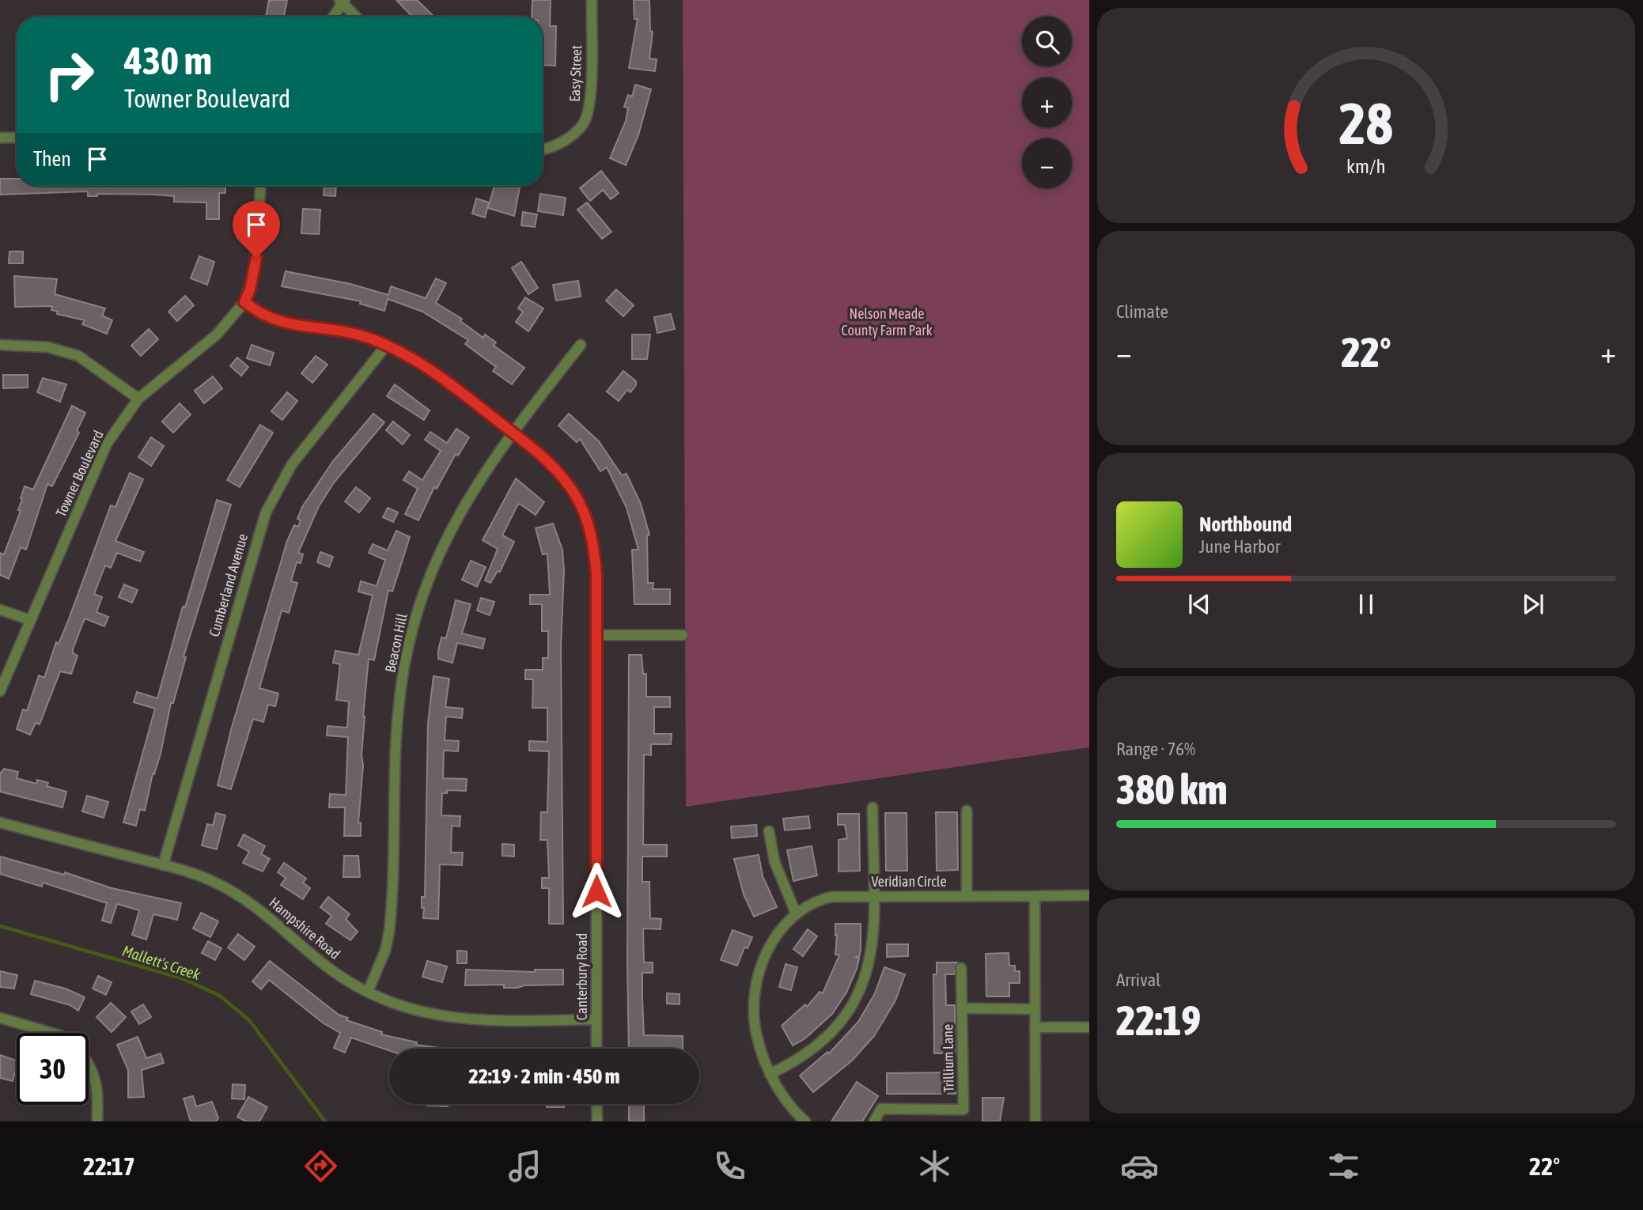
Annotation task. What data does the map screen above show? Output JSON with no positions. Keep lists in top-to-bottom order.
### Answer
{
  "streets": {
    "street": [
      "Easy Street",
      "Towner Boulevard",
      "Cumberland Avenue",
      "Beacon Hill",
      "Veridian Circle",
      "Hampshire Road",
      "Canterbury Road",
      "Trillium Lane"
    ]
  },
  "crossings": [
    ["Towner Boulevard", "Canterbury Road"],
    ["Cumberland Avenue", "Hampshire Road"],
    ["Cumberland Avenue", "Canterbury Road"],
    ["Beacon Hill", "Hampshire Road"],
    ["Beacon Hill", "Canterbury Road"],
    ["Hampshire Road", "Canterbury Road"]
  ],
  "water": ["Mallett's Creek"],
  "parks": ["Nelson Meade County Farm Park"],
  "page": {
    "map_buttons": ["+", "−"],
    "turn": ["430 m", "Towner Boulevard"],
    "then": "Then",
    "tile": [
      "Climate",
      ["Range · 76%", "380 km"],
      ["Arrival", "22:19"]
    ],
    "heat": ["−", "22°", "+"],
    "song": ["Northbound", "June Harbor"],
    "limit": "30",
    "trip": "22:19 · 2 min · 450 m",
    "tabs": ["22:17", "22°"],
    "gauge": ["28", "km/h"]
  }
}
